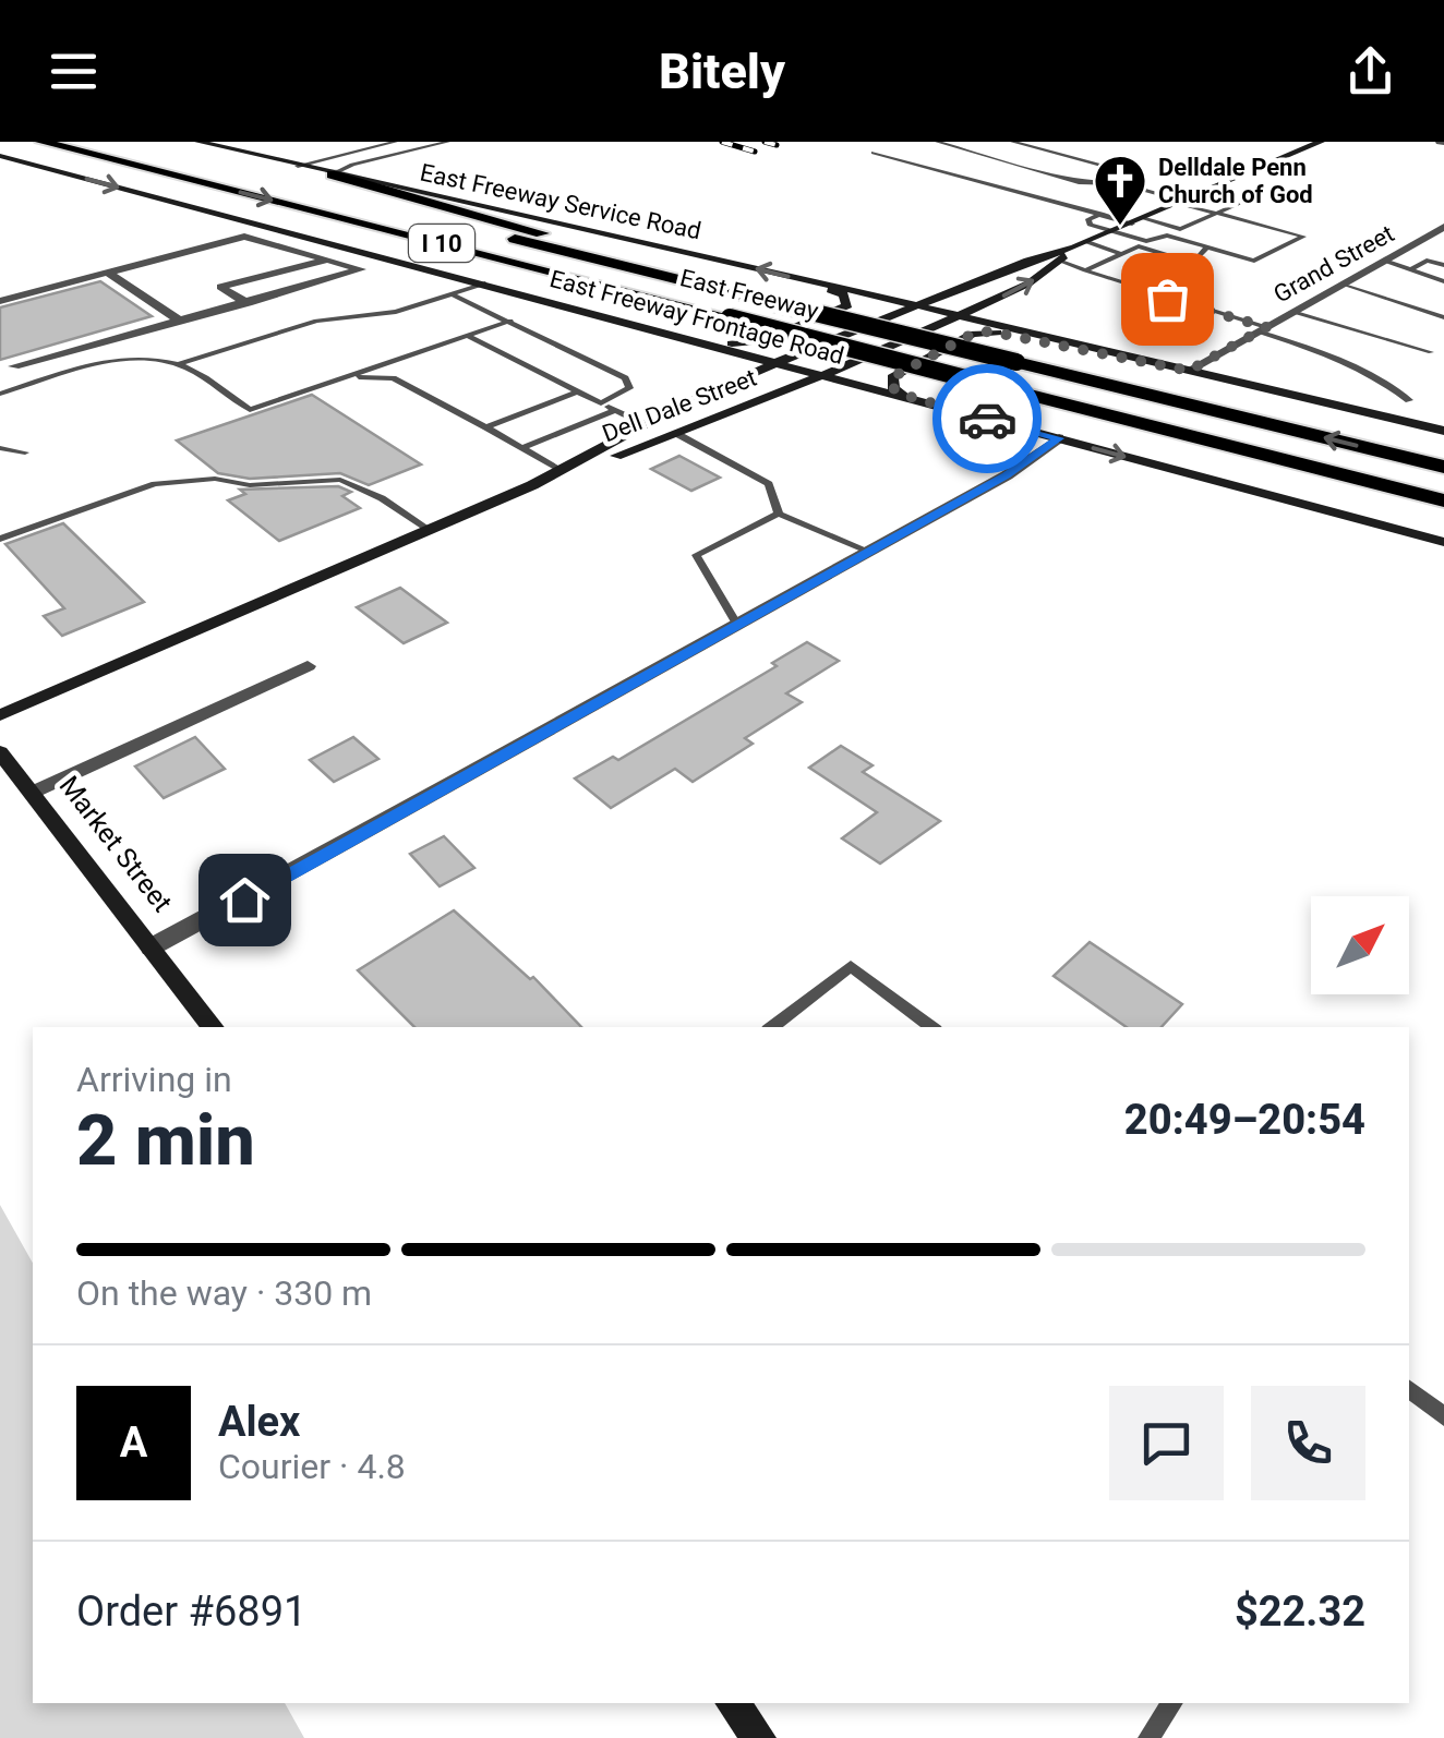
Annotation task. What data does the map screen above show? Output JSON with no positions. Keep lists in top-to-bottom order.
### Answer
{
  "streets": {
    "highway": ["I 10", "East Freeway"],
    "main road": [
      "East Freeway Service Road",
      "East Freeway Frontage Road",
      "Dell Dale Street",
      "Market Street"
    ],
    "street": ["Grand Street"]
  },
  "crossings": [
    ["East Freeway Service Road", "Dell Dale Street"],
    ["East Freeway Frontage Road", "Dell Dale Street"]
  ],
  "one_way": ["East Freeway Service Road"],
  "places": {
    "church": ["Delldale Penn Church of God"]
  },
  "north": "top right",
  "page": {
    "header": "Bitely",
    "heading": ["2 min", "Arriving in", "20:49–20:54"],
    "panel": [
      "Alex",
      "Courier · 4.8",
      "Order #6891",
      "$22.32"
    ],
    "bar": "On the way · 330 m",
    "round": "A"
  }
}
